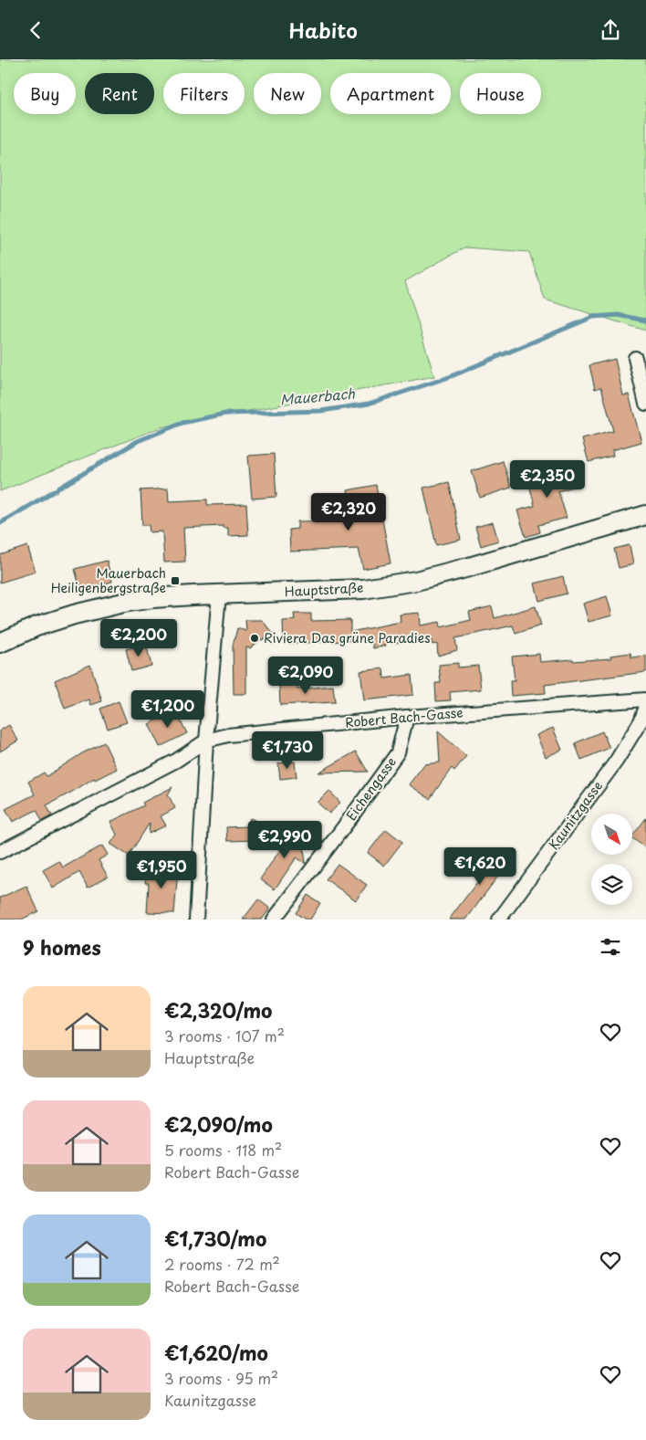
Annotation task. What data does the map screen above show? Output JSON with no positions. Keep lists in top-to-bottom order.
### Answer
{
  "streets": {
    "main road": ["Hauptstraße"],
    "street": ["Robert Bach-Gasse", "Eichengasse", "Kaunitzgasse"]
  },
  "crossings": [
    ["Robert Bach-Gasse", "Eichengasse"]
  ],
  "water": ["Mauerbach"],
  "places": {
    "transit": ["Mauerbach Heiligenbergstraße"],
    "other": ["Riviera Das grüne Paradies"]
  },
  "north": "bottom right",
  "page": {
    "header": "Habito",
    "chip": [
      "Buy",
      "Rent",
      "Filters",
      "New",
      "Apartment",
      "House"
    ],
    "price": [
      "€2,350",
      "€2,320",
      "€2,200",
      "€2,090",
      "€1,200",
      "€1,730",
      "€2,990",
      "€1,620",
      "€1,950"
    ],
    "heading": "9 homes",
    "list": [
      {
        "name": "€2,320/mo",
        "note": "3 rooms · 107 m² · Hauptstraße"
      },
      {
        "name": "€2,090/mo",
        "note": "5 rooms · 118 m² · Robert Bach-Gasse"
      },
      {
        "name": "€1,730/mo",
        "note": "2 rooms · 72 m² · Robert Bach-Gasse"
      },
      {
        "name": "€1,620/mo",
        "note": "3 rooms · 95 m² · Kaunitzgasse"
      }
    ]
  }
}
